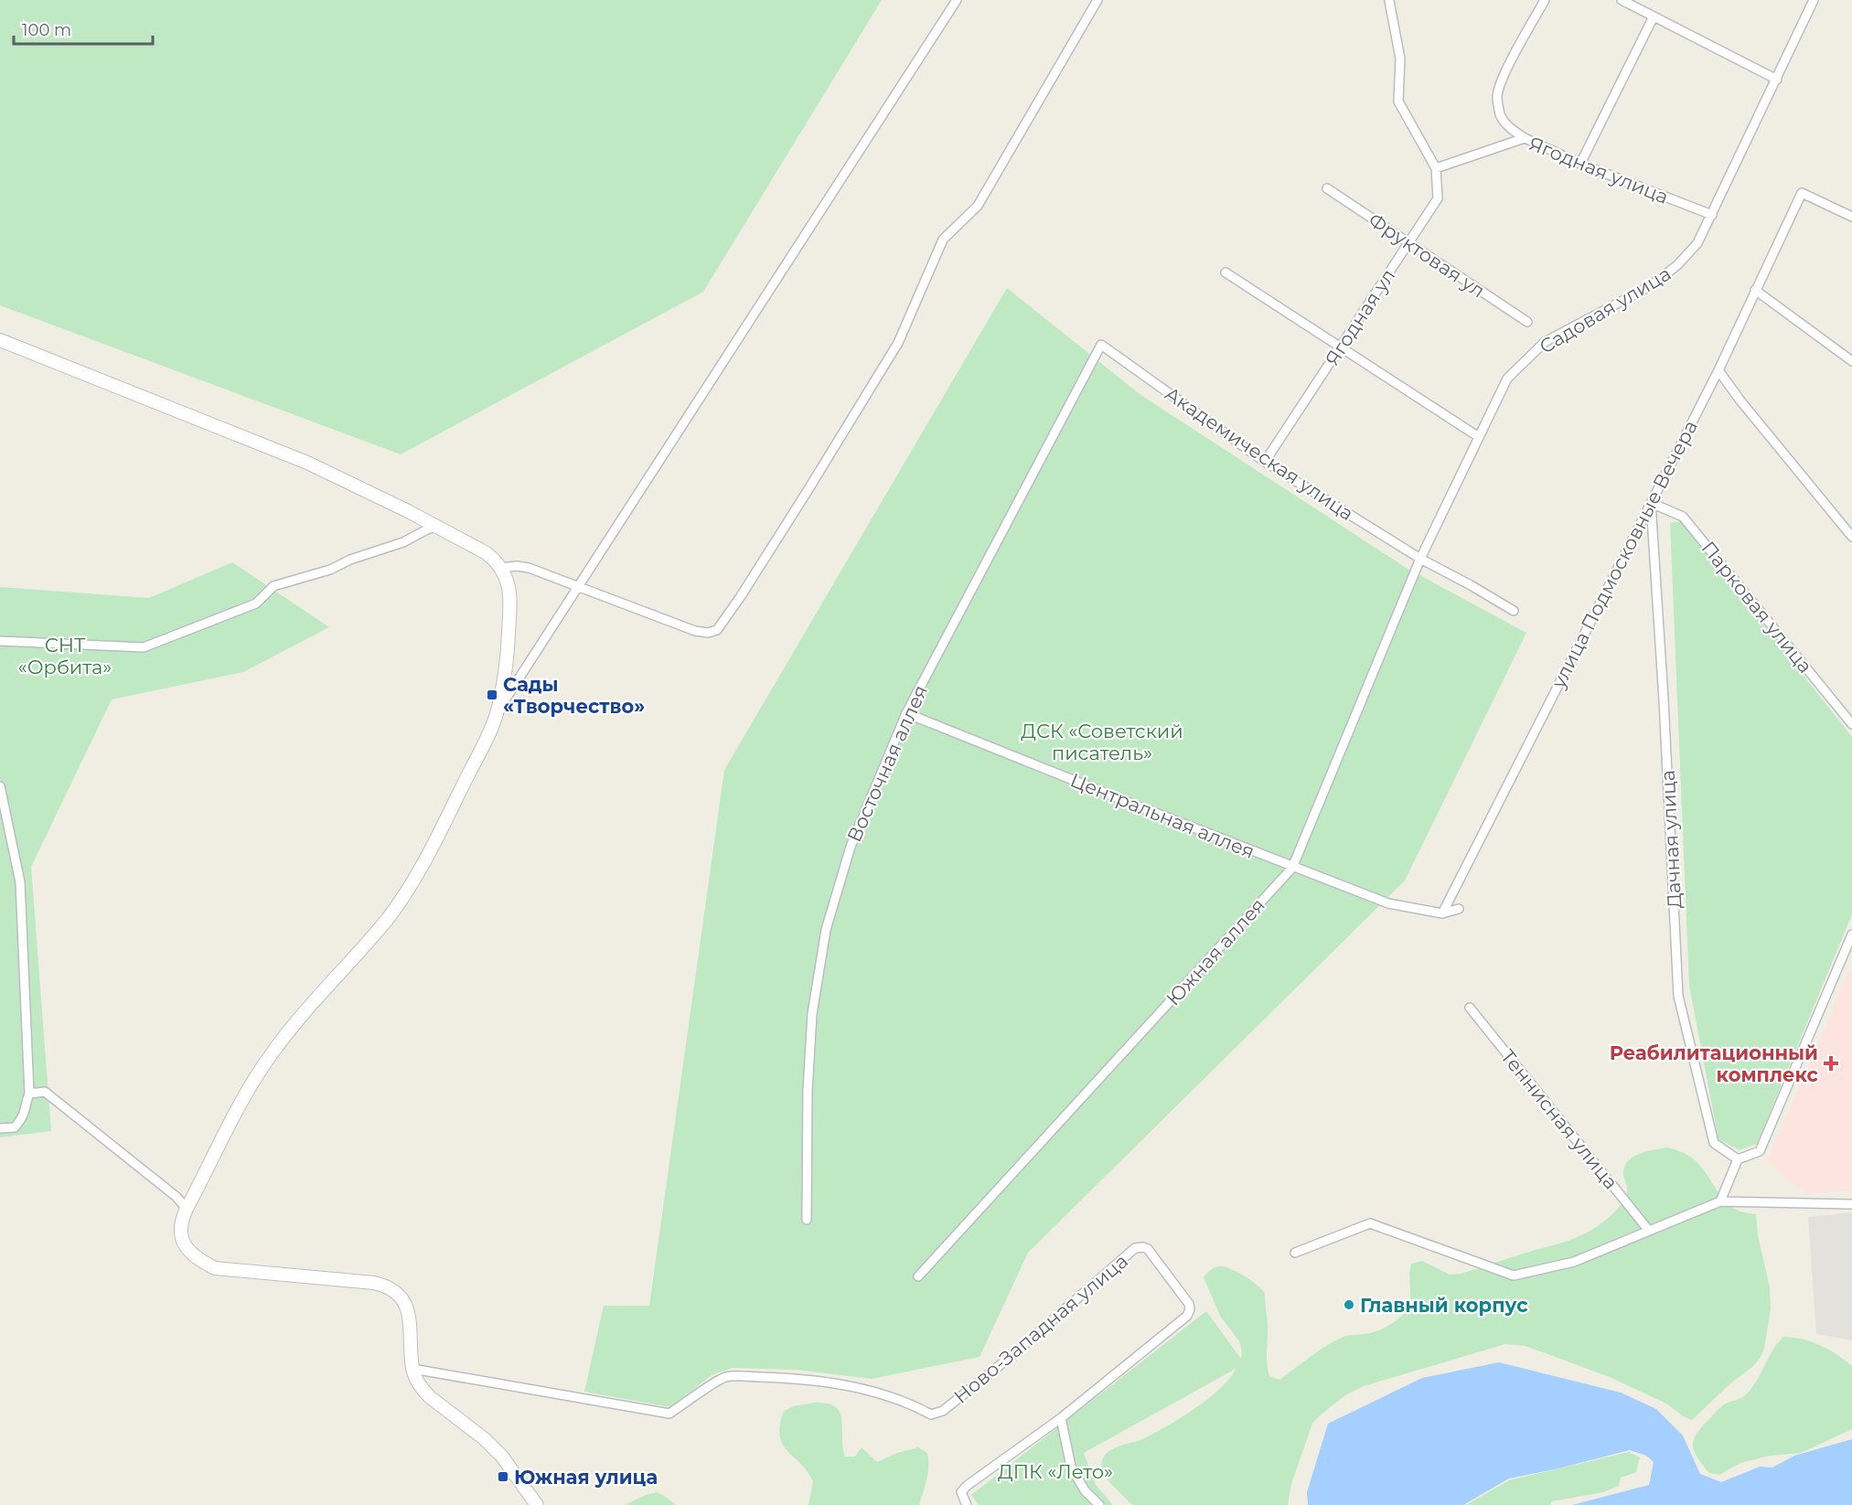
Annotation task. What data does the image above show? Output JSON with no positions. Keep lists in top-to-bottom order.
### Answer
{
  "streets": {
    "street": [
      "Ягодная улица",
      "Фруктовая ул",
      "Садовая улица",
      "Ягодная ул",
      "Академическая улица",
      "улица Подмосковные Вечера",
      "Парковая улица",
      "Восточная аллея",
      "Центральная аллея",
      "Дачная улица",
      "Южная аллея",
      "Теннисная улица",
      "Ново-Западная улица"
    ]
  },
  "crossings": [
    ["Ягодная улица", "Садовая улица"],
    ["Ягодная улица", "Ягодная ул"],
    ["Фруктовая ул", "Ягодная ул"],
    ["Садовая улица", "Академическая улица"],
    ["Садовая улица", "Южная аллея"],
    ["Ягодная ул", "Академическая улица"],
    ["Академическая улица", "Восточная аллея"],
    ["Академическая улица", "Южная аллея"],
    ["улица Подмосковные Вечера", "Парковая улица"],
    ["улица Подмосковные Вечера", "Центральная аллея"],
    ["улица Подмосковные Вечера", "Дачная улица"],
    ["Парковая улица", "Дачная улица"],
    ["Восточная аллея", "Центральная аллея"],
    ["Центральная аллея", "Южная аллея"]
  ],
  "parks": ["СНТ «Орбита»", "ДСК «Советский писатель»", "ДПК «Лето»"],
  "places": {
    "transit": ["Сады «Творчество»", "Южная улица"],
    "health": ["Реабилитационный комплекс"],
    "other": ["Главный корпус"]
  },
  "scale_bar": "100 m"
}
